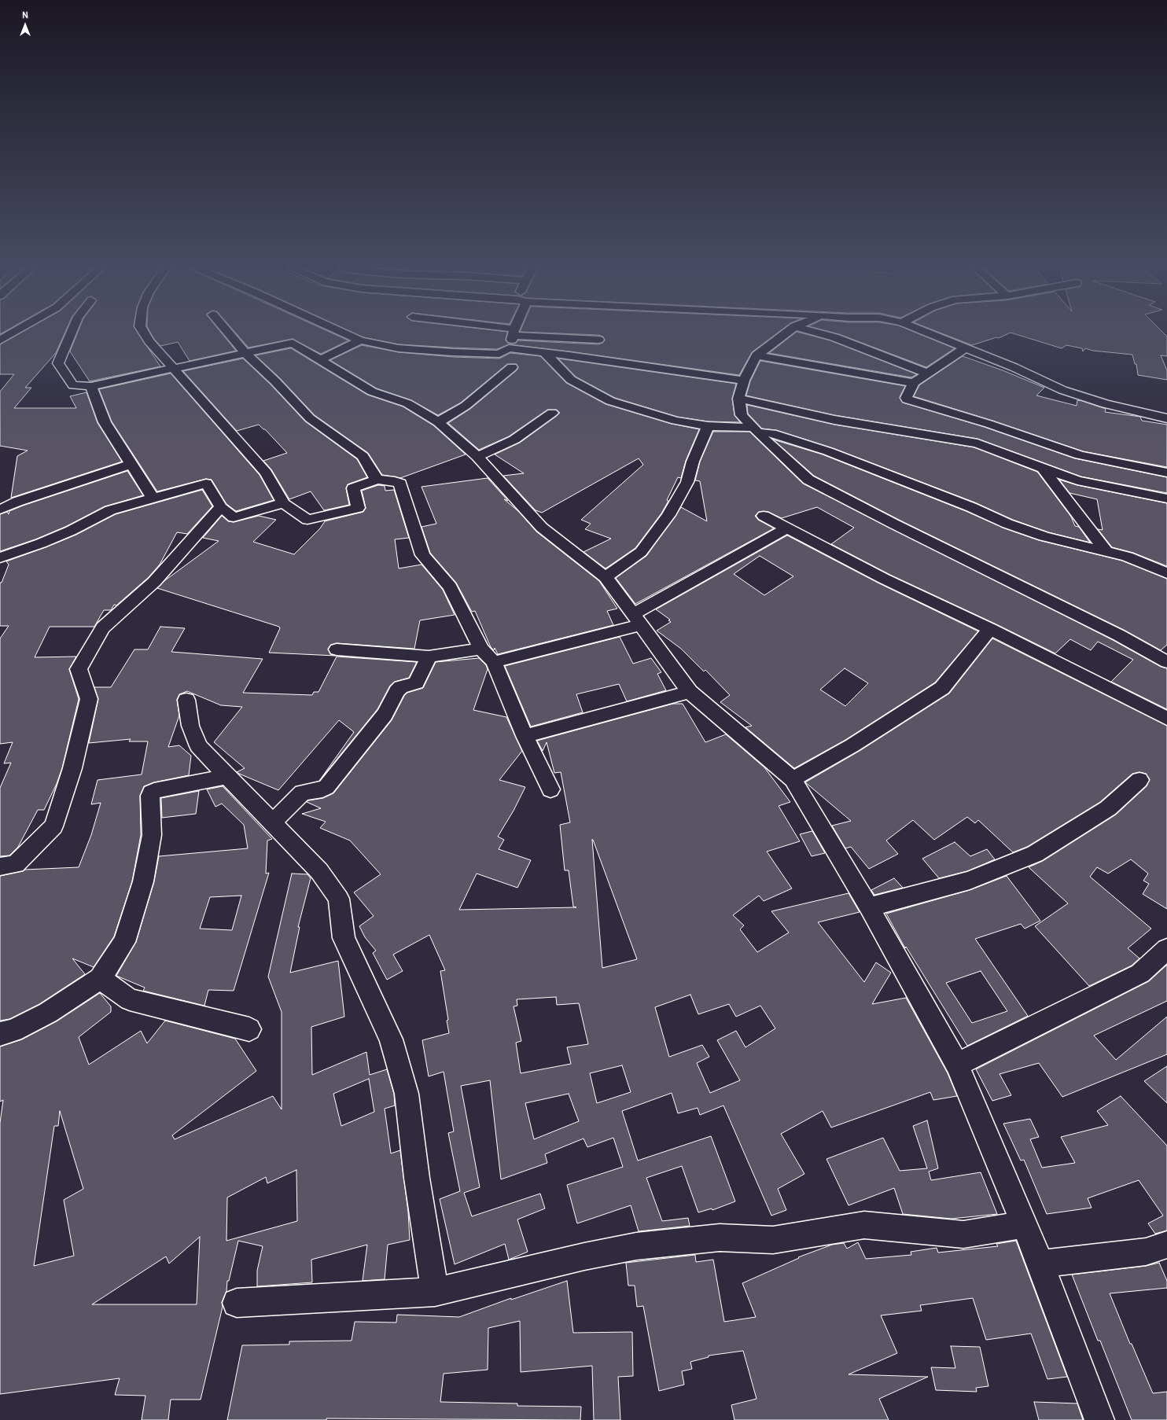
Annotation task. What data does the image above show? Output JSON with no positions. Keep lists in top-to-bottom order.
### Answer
{
  "north": "top"
}
